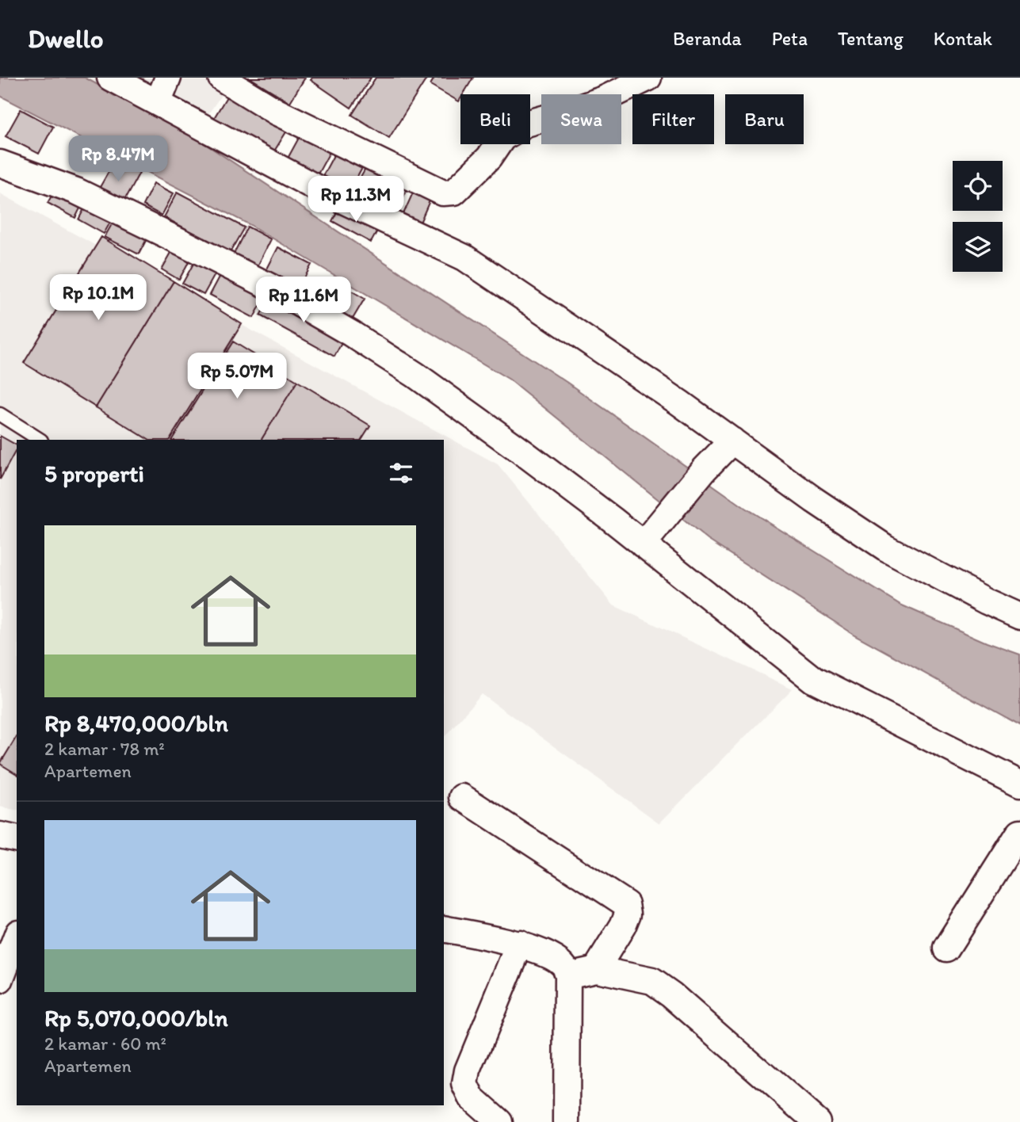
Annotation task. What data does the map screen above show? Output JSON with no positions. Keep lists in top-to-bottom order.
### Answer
{
  "page": {
    "header": "Dwello",
    "nav": [
      "Beranda",
      "Peta",
      "Tentang",
      "Kontak"
    ],
    "chip": [
      "Beli",
      "Sewa",
      "Filter",
      "Baru"
    ],
    "price": [
      "Rp 8.47M",
      "Rp 11.3M",
      "Rp 10.1M",
      "Rp 11.6M",
      "Rp 5.07M"
    ],
    "heading": "5 properti",
    "list": [
      {
        "name": "Rp 8,470,000/bln",
        "note": "2 kamar · 78 m² · Apartemen"
      },
      {
        "name": "Rp 5,070,000/bln",
        "note": "2 kamar · 60 m² · Apartemen"
      }
    ]
  }
}
